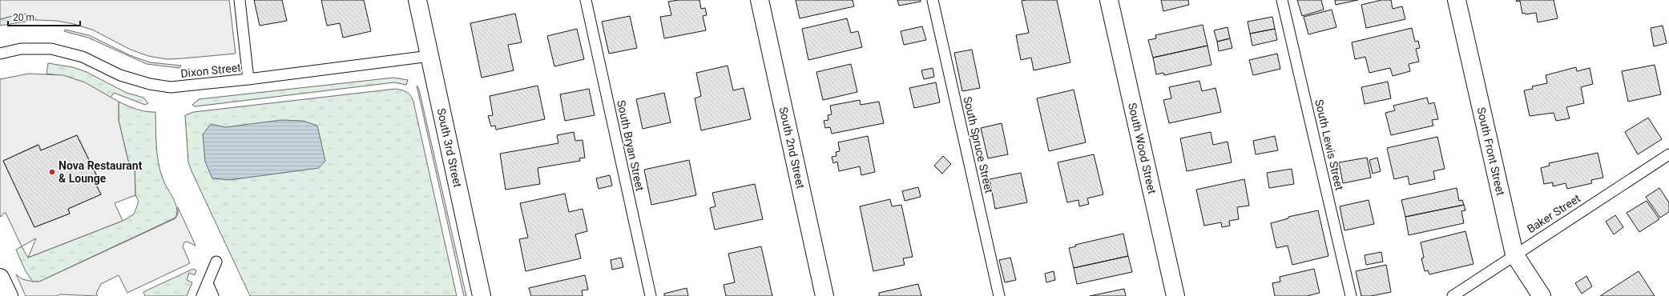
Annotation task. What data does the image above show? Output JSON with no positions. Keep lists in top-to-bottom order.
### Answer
{
  "streets": {
    "street": [
      "South 3rd Street",
      "South 2nd Street",
      "South Wood Street",
      "South Front Street"
    ],
    "lane": [
      "Dixon Street",
      "South Spruce Street",
      "South Lewis Street",
      "South Bryan Street",
      "Baker Street"
    ]
  },
  "crossings": [
    ["Dixon Street", "South 3rd Street"],
    ["South Front Street", "Baker Street"]
  ],
  "places": ["Nova Restaurant & Lounge"],
  "scale_bar": "20 m"
}
